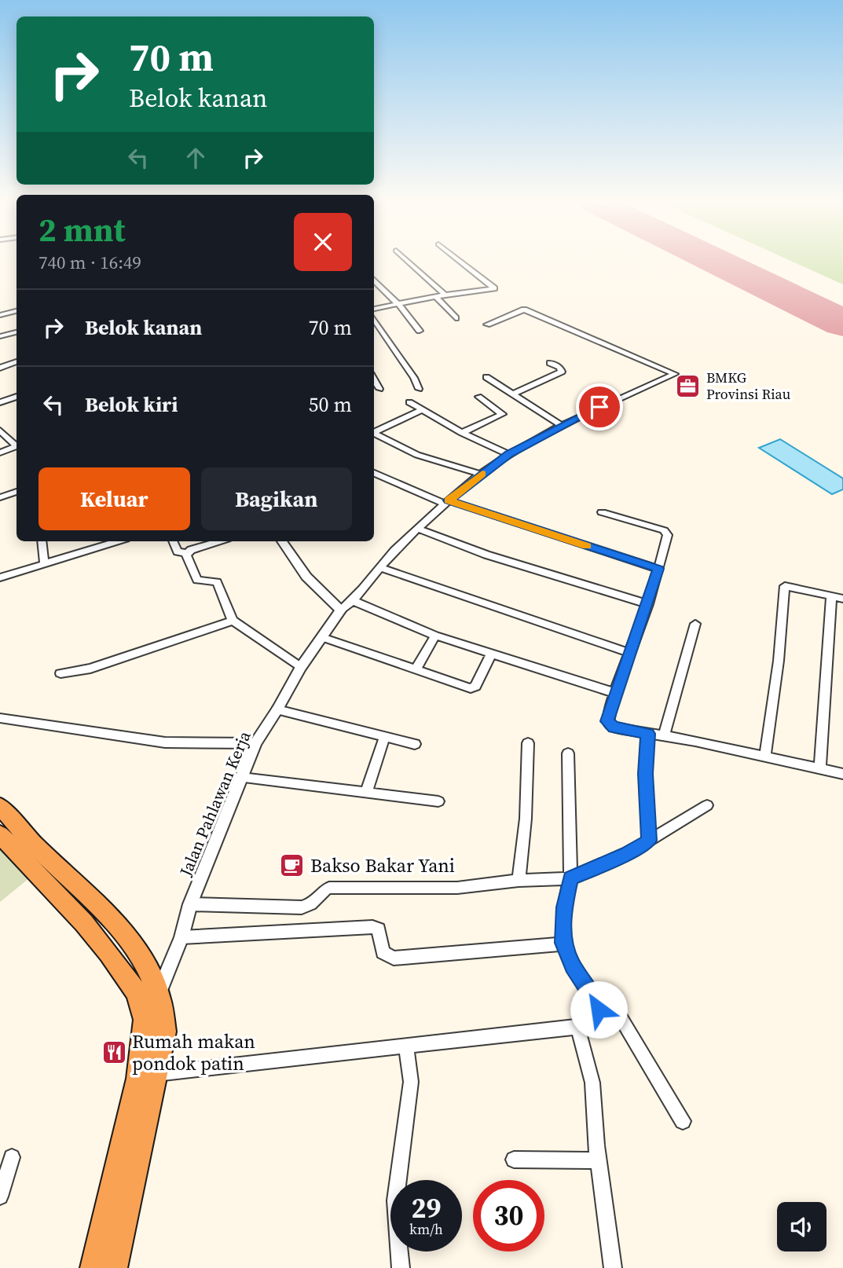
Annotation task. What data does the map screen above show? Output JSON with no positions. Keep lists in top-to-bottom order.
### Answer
{
  "streets": {
    "street": ["Jalan Pahlawan Kerja"]
  },
  "places": {
    "office": ["BMKG Provinsi Riau"],
    "cafe": ["Bakso Bakar Yani"],
    "restaurant": ["Rumah makan pondok patin"]
  },
  "page": {
    "turn": ["70 m", "Belok kanan"],
    "heading": ["2 mnt", "740 m · 16:49"],
    "list": [
      {
        "name": "Belok kanan",
        "value": "70 m"
      },
      {
        "name": "Belok kiri",
        "value": "50 m"
      }
    ],
    "buttons": ["Keluar", "Bagikan"],
    "speed": "29 km/h",
    "limit": "30"
  }
}
